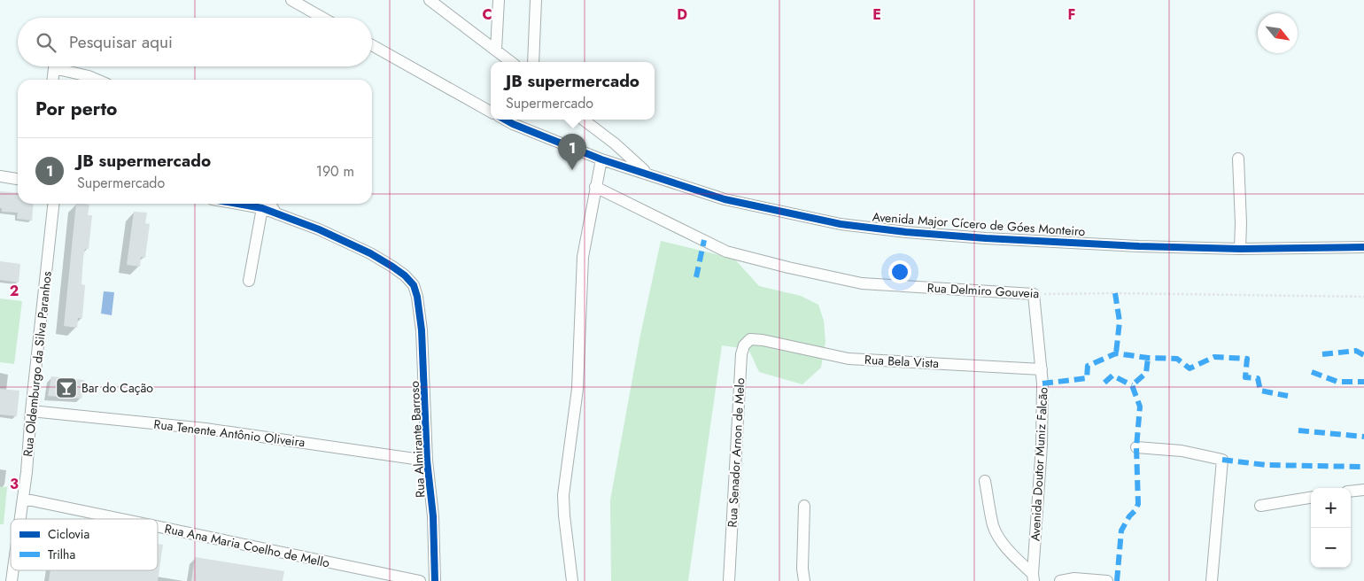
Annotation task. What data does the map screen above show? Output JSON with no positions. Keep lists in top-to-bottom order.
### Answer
{
  "streets": {
    "street": [
      "Avenida Major Cícero de Góes Monteiro",
      "Rua Delmiro Gouveia",
      "Rua Bela Vista",
      "Rua Oldemburgo da Silva Paranhos",
      "Rua Tenente Antônio Oliveira",
      "Rua Almirante Barroso",
      "Rua Senador Arnon de Melo",
      "Avenida Doutor Muniz Falcão",
      "Rua Ana Maria Coelho de Mello"
    ]
  },
  "crossings": [
    ["Rua Delmiro Gouveia", "Avenida Doutor Muniz Falcão"],
    ["Rua Bela Vista", "Rua Senador Arnon de Melo"],
    ["Rua Bela Vista", "Avenida Doutor Muniz Falcão"],
    ["Rua Oldemburgo da Silva Paranhos", "Rua Tenente Antônio Oliveira"],
    ["Rua Oldemburgo da Silva Paranhos", "Rua Ana Maria Coelho de Mello"],
    ["Rua Tenente Antônio Oliveira", "Rua Almirante Barroso"]
  ],
  "places": {
    "bar": ["Bar do Cação"]
  },
  "legend": ["Ciclovia", "Trilha"],
  "north": "bottom right",
  "page": {
    "search": "Pesquisar aqui",
    "popup": ["JB supermercado", "Supermercado"],
    "heading": "Por perto",
    "pins": "1",
    "list": [
      {
        "mark": "1",
        "name": "JB supermercado",
        "note": "Supermercado",
        "value": "190 m"
      }
    ],
    "map_buttons": ["+", "−"]
  },
  "grid": {
    "columns": [
      "C",
      "D",
      "E",
      "F"
    ],
    "rows": ["2", "3"]
  }
}
